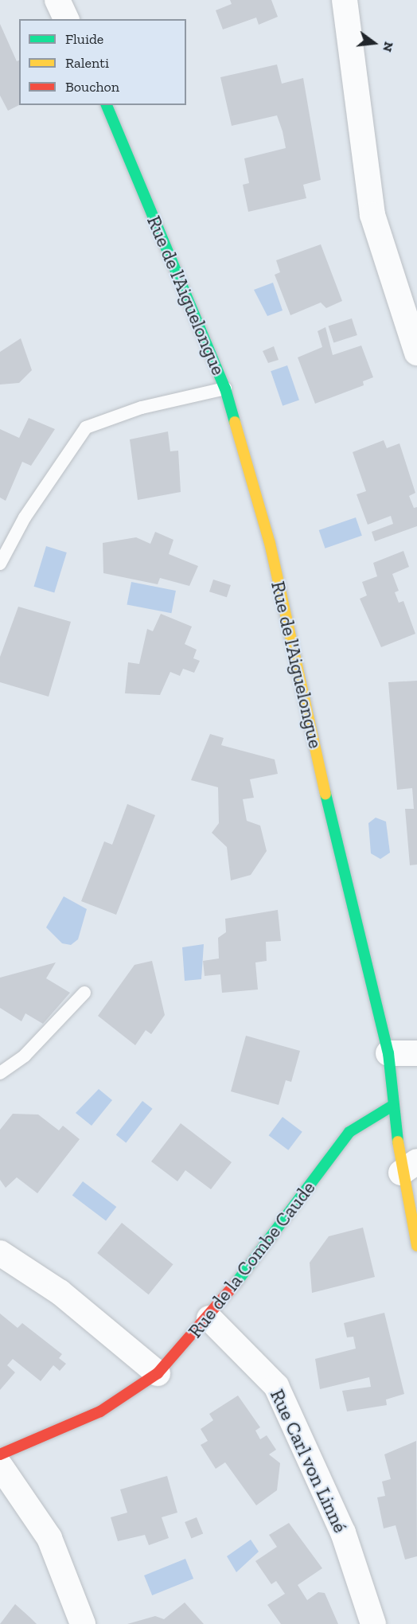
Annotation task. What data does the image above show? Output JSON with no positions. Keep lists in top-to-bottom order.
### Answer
{
  "streets": {
    "street": ["Rue de l'Aiguelongue", "Rue de la Combe Caude", "Rue Carl von Linné"]
  },
  "crossings": [
    ["Rue de l'Aiguelongue", "Rue de la Combe Caude"],
    ["Rue de la Combe Caude", "Rue Carl von Linné"]
  ],
  "legend": ["Fluide", "Ralenti", "Bouchon"],
  "north": "right"
}
